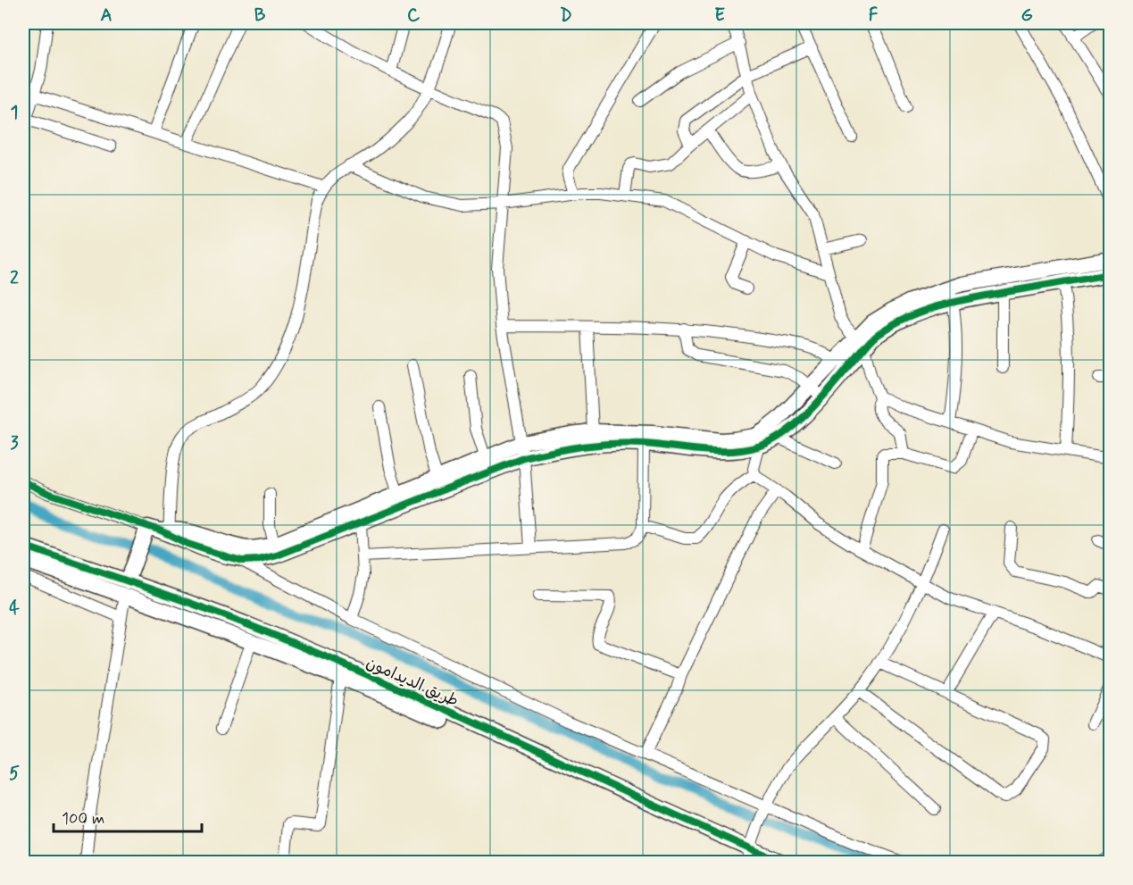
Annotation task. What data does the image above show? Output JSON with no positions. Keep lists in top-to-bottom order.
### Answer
{
  "streets": {
    "street": ["طريق الديدامون"]
  },
  "scale_bar": "100 m",
  "grid": {
    "columns": [
      "A",
      "B",
      "C",
      "D",
      "E",
      "F",
      "G"
    ],
    "rows": [
      "1",
      "2",
      "3",
      "4",
      "5"
    ]
  }
}
